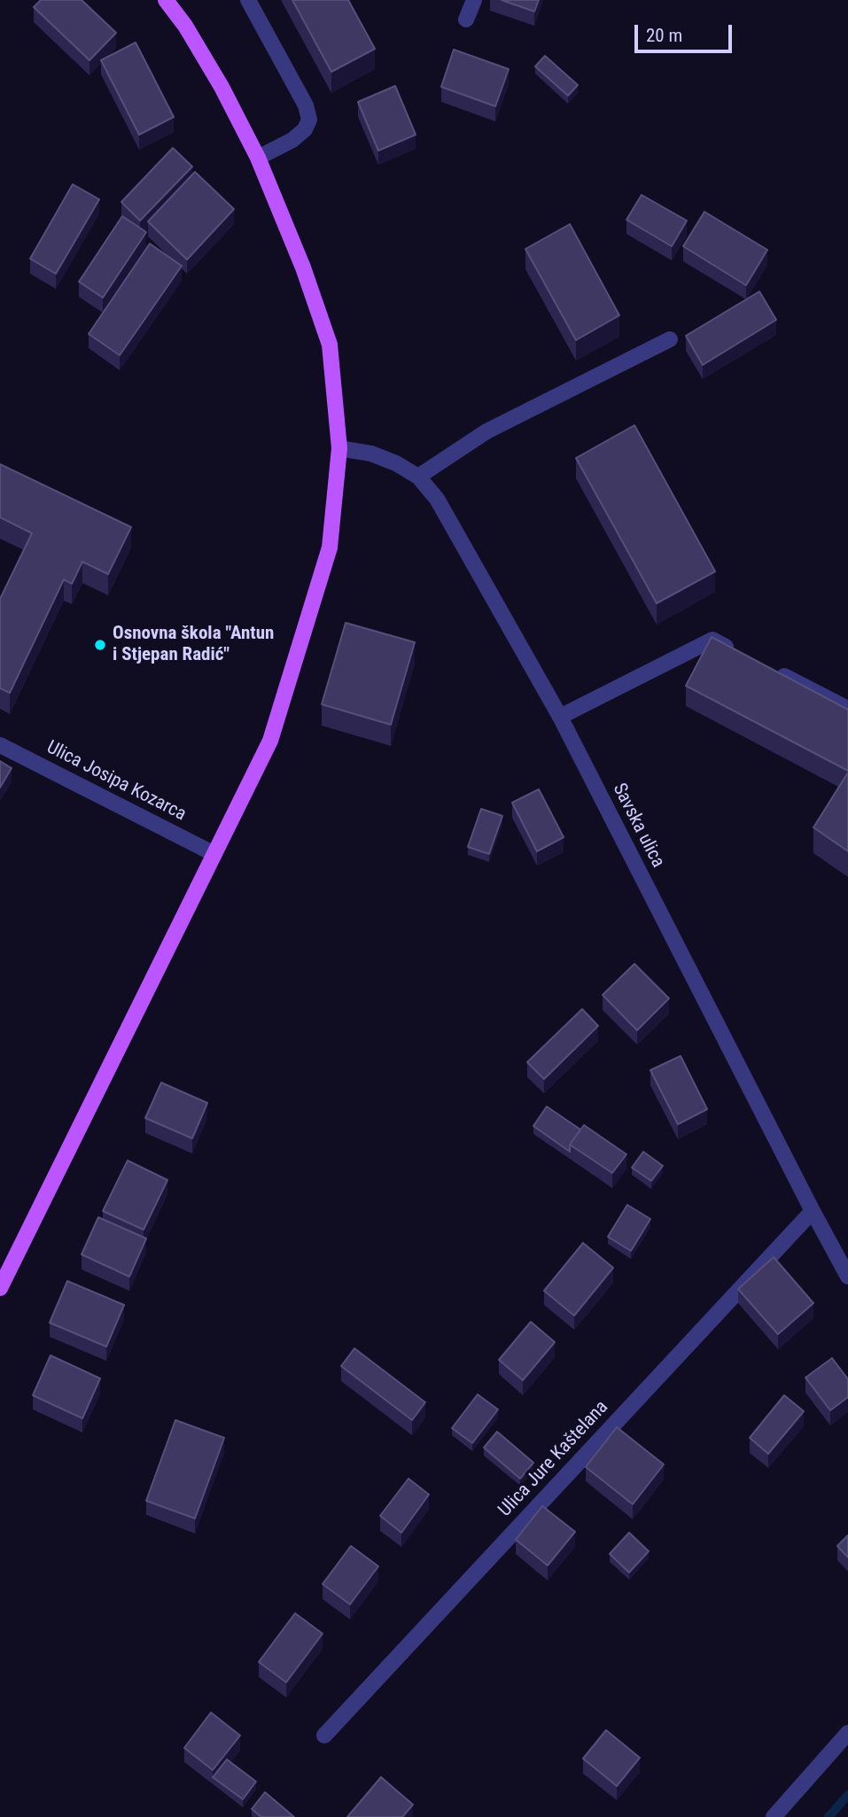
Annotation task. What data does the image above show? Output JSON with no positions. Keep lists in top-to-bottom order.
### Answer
{
  "streets": {
    "street": ["Ulica Josipa Kozarca", "Savska ulica", "Ulica Jure Kaštelana"]
  },
  "crossings": [
    ["Savska ulica", "Ulica Jure Kaštelana"]
  ],
  "places": ["Osnovna škola \"Antun i Stjepan Radić\""],
  "scale_bar": "20 m"
}
